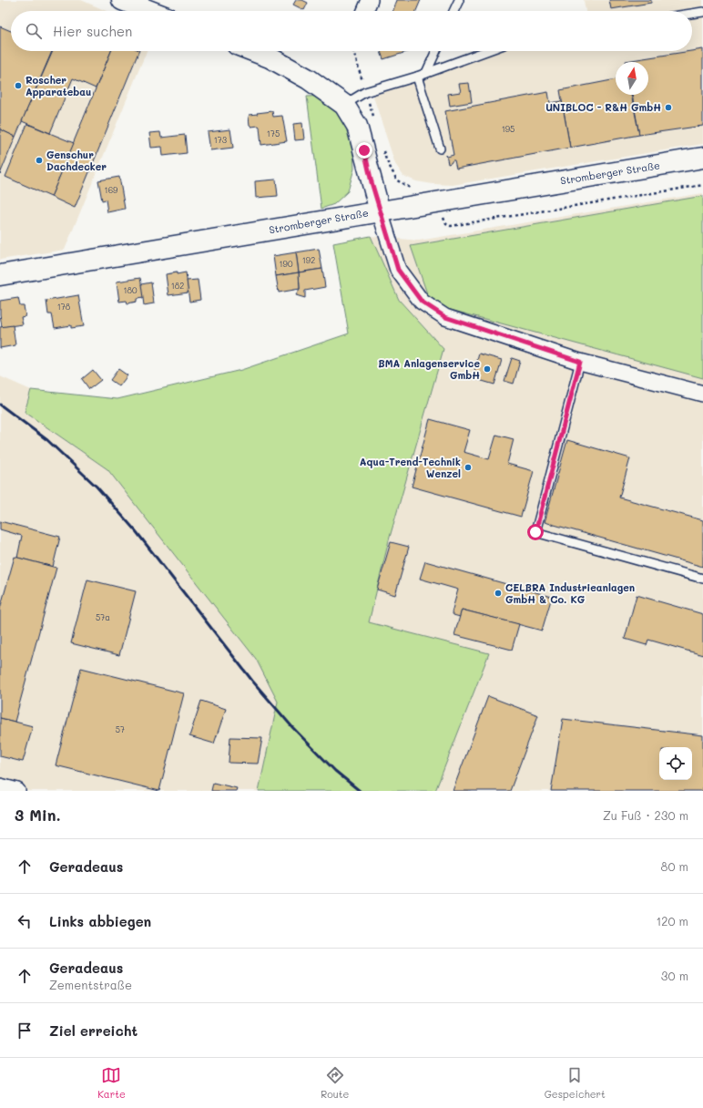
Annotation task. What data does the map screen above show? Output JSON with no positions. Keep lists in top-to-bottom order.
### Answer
{
  "streets": {
    "main road": ["Stromberger Straße"]
  },
  "places": [
    "Roscher Apparatebau",
    "UNIBLOC - R&H GmbH",
    "Genschur Dachdecker",
    "BMA Anlagenservice GmbH",
    "Aqua-Trend-Technik Wenzel",
    "CELBRA Industrieanlagen GmbH & Co. KG"
  ],
  "house_numbers": [
    "195",
    "175",
    "173",
    "169",
    "192",
    "190",
    "182",
    "180",
    "178",
    "57a",
    "57"
  ],
  "north": "top",
  "page": {
    "search": "Hier suchen",
    "heading": ["3 Min.", "Zu Fuß · 230 m"],
    "list": [
      ["Geradeaus", "80 m"],
      ["Links abbiegen", "120 m"],
      ["Geradeaus", "Zementstraße", "30 m"],
      "Ziel erreicht"
    ],
    "nav": ["Karte", "Route", "Gespeichert"]
  }
}
